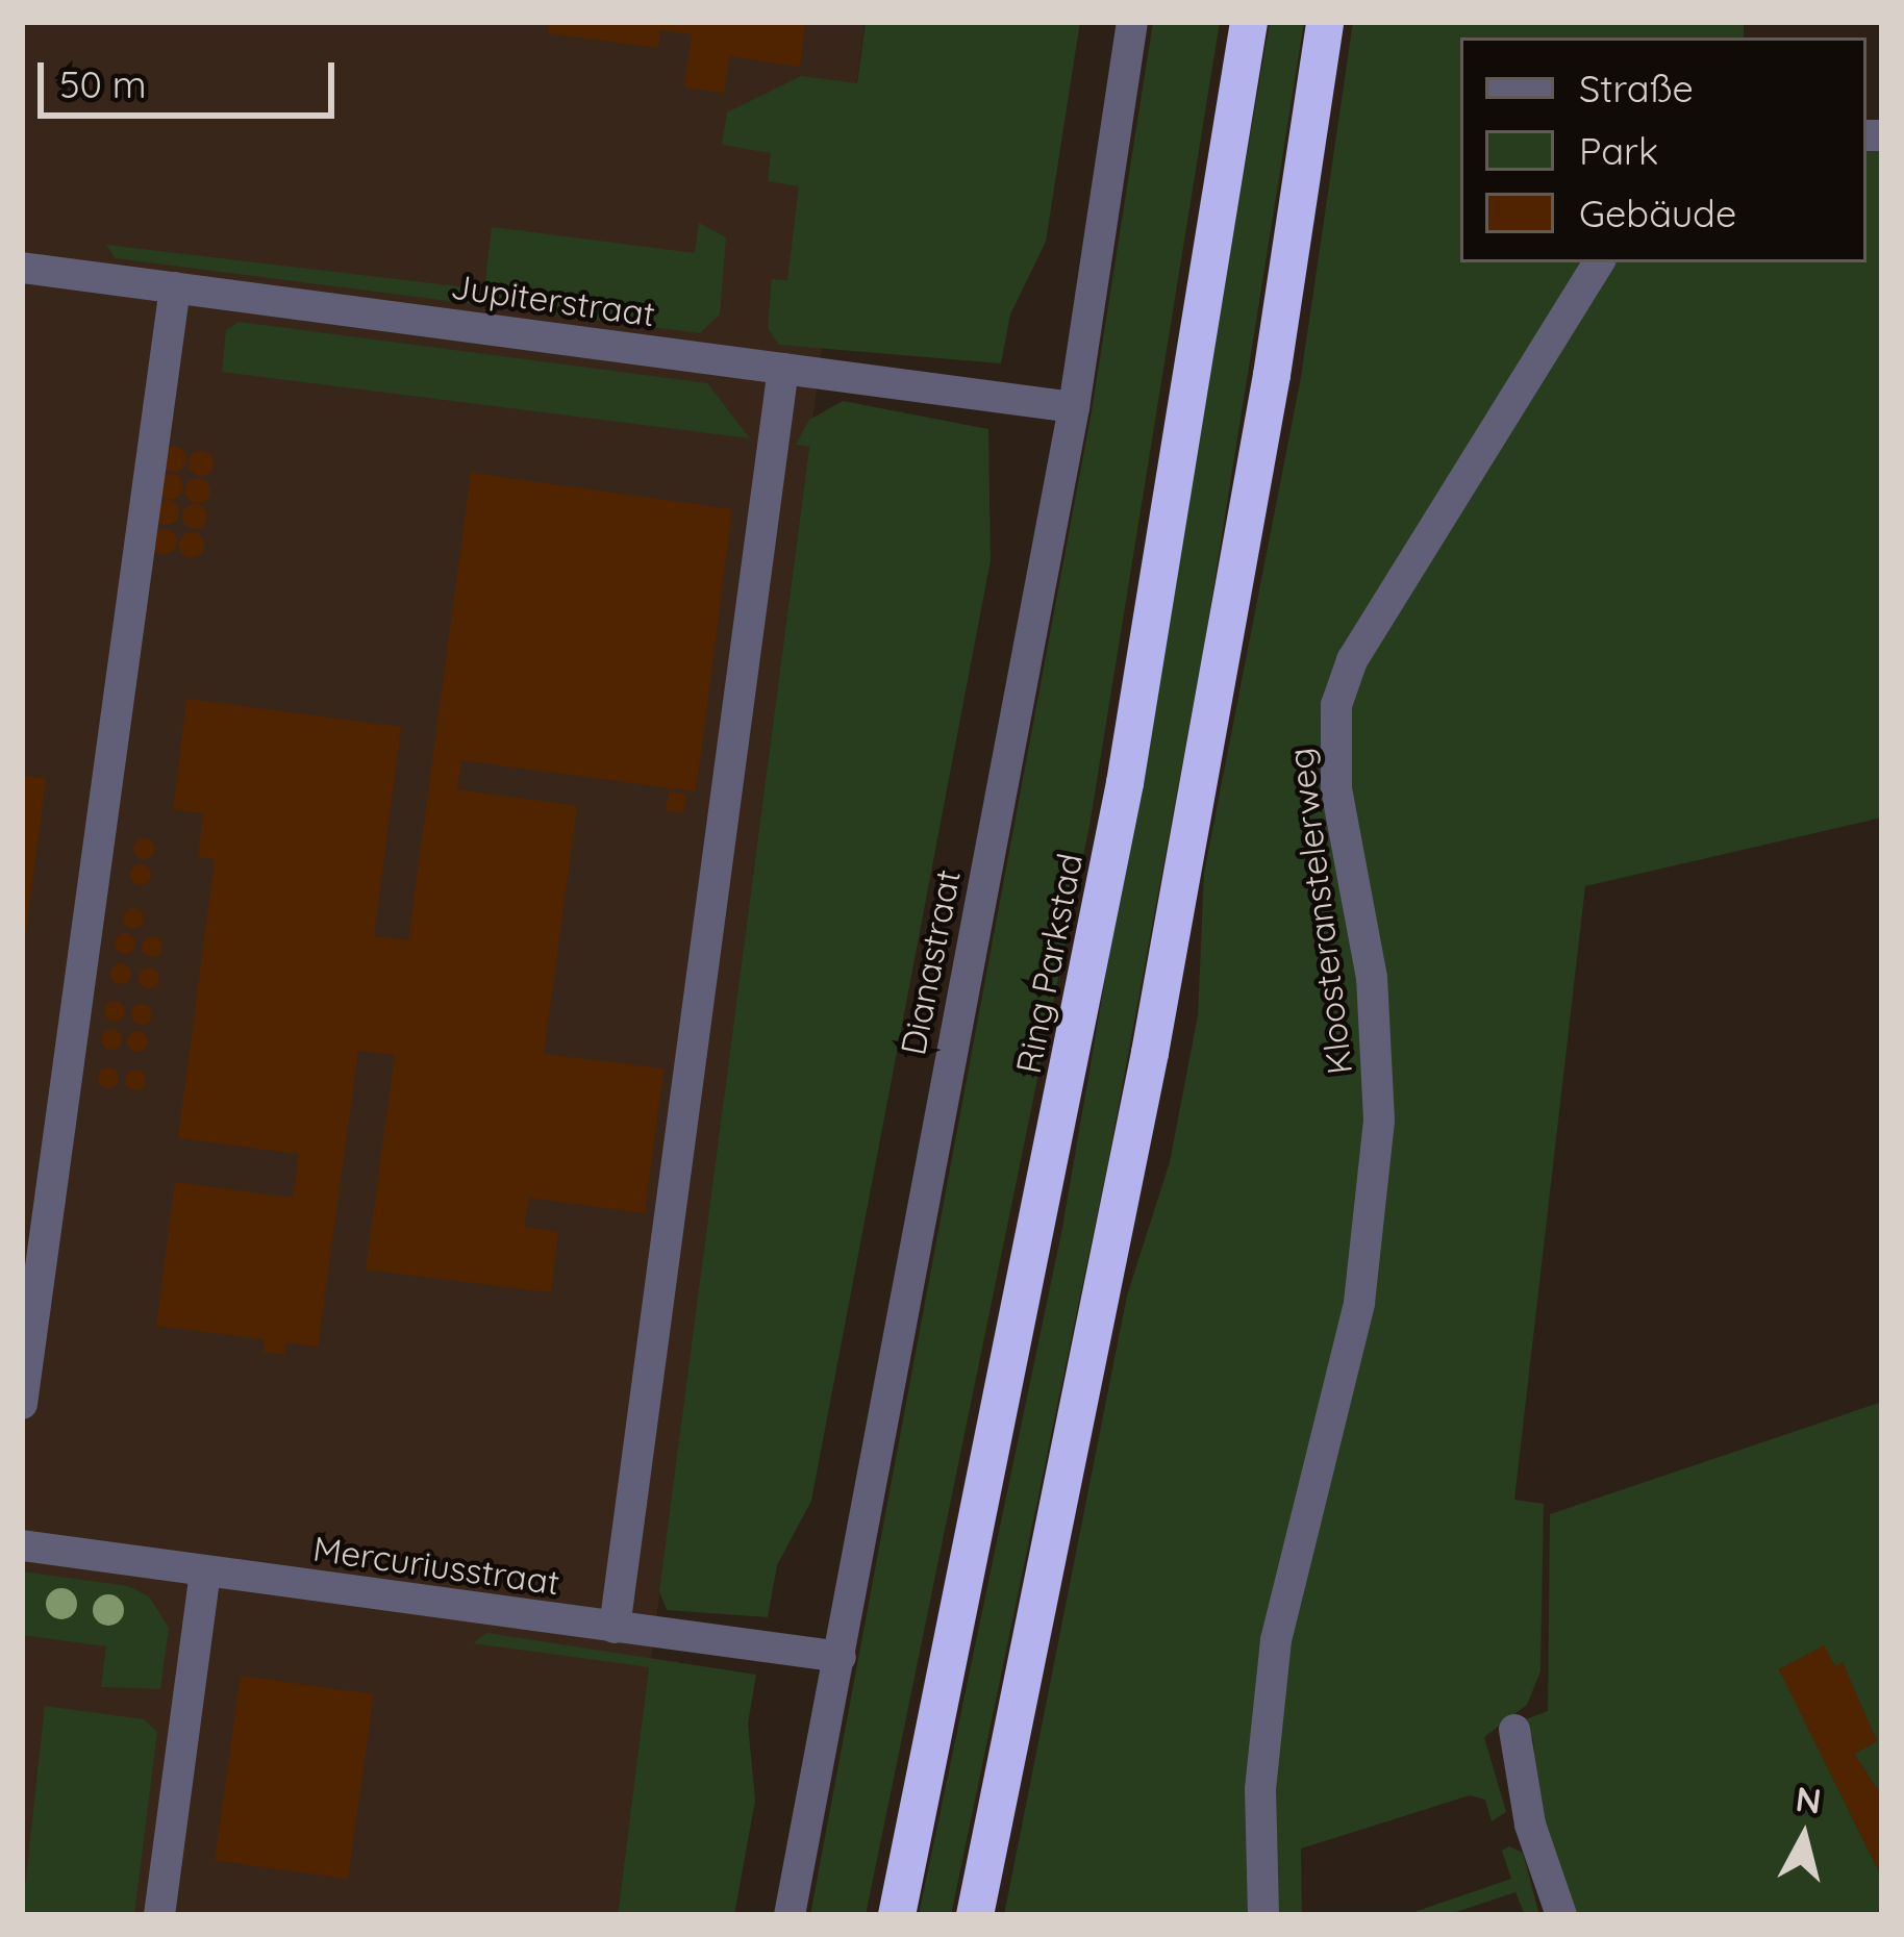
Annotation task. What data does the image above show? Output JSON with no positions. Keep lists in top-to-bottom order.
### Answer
{
  "streets": {
    "highway": ["Ring Parkstad"],
    "street": [
      "Jupiterstraat",
      "Kloosteranstelerweg",
      "Dianastraat",
      "Mercuriusstraat"
    ]
  },
  "crossings": [
    ["Jupiterstraat", "Dianastraat"],
    ["Dianastraat", "Mercuriusstraat"]
  ],
  "legend": ["Straße", "Park", "Gebäude"],
  "scale_bar": "50 m",
  "north": "top"
}
